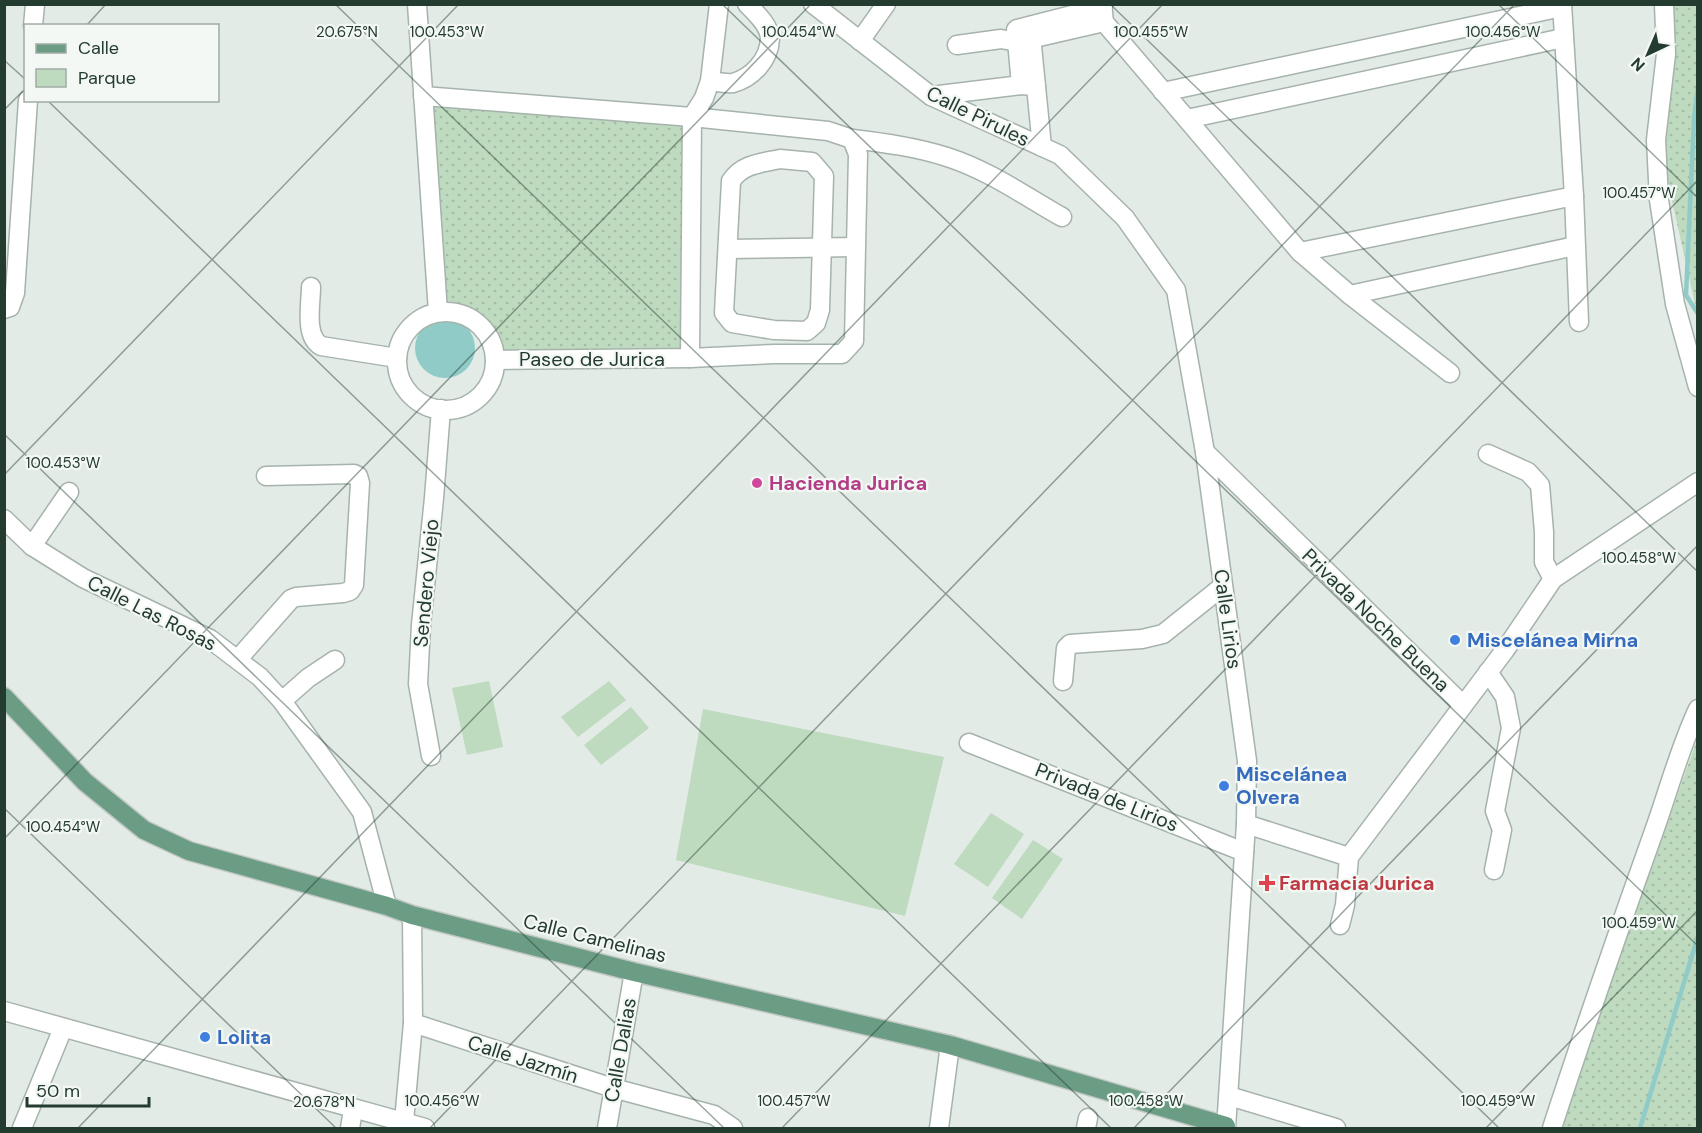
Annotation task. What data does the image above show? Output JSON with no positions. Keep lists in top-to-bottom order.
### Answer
{
  "streets": {
    "main road": ["Calle Camelinas"],
    "street": [
      "Calle Pirules",
      "Paseo de Jurica",
      "Sendero Viejo",
      "Calle Las Rosas",
      "Calle Lirios",
      "Privada Noche Buena",
      "Privada de Lirios",
      "Calle Dalias",
      "Calle Jazmín"
    ]
  },
  "crossings": [
    ["Calle Pirules", "Calle Lirios"],
    ["Paseo de Jurica", "Sendero Viejo"],
    ["Calle Las Rosas", "Calle Camelinas"],
    ["Calle Lirios", "Privada Noche Buena"],
    ["Calle Lirios", "Privada de Lirios"],
    ["Calle Lirios", "Calle Camelinas"],
    ["Calle Camelinas", "Calle Dalias"],
    ["Calle Dalias", "Calle Jazmín"]
  ],
  "places": {
    "other": [
      "Hacienda Jurica",
      "Miscelánea Mirna",
      "Miscelánea Olvera",
      "Lolita"
    ],
    "health": ["Farmacia Jurica"]
  },
  "legend": ["Calle", "Parque"],
  "scale_bar": "50 m",
  "north": "bottom left",
  "coordinates": [
    "20.675°N",
    "100.453°W",
    "100.454°W",
    "100.455°W",
    "100.456°W",
    "100.457°W",
    "100.458°W",
    "100.459°W",
    "20.678°N"
  ]
}
